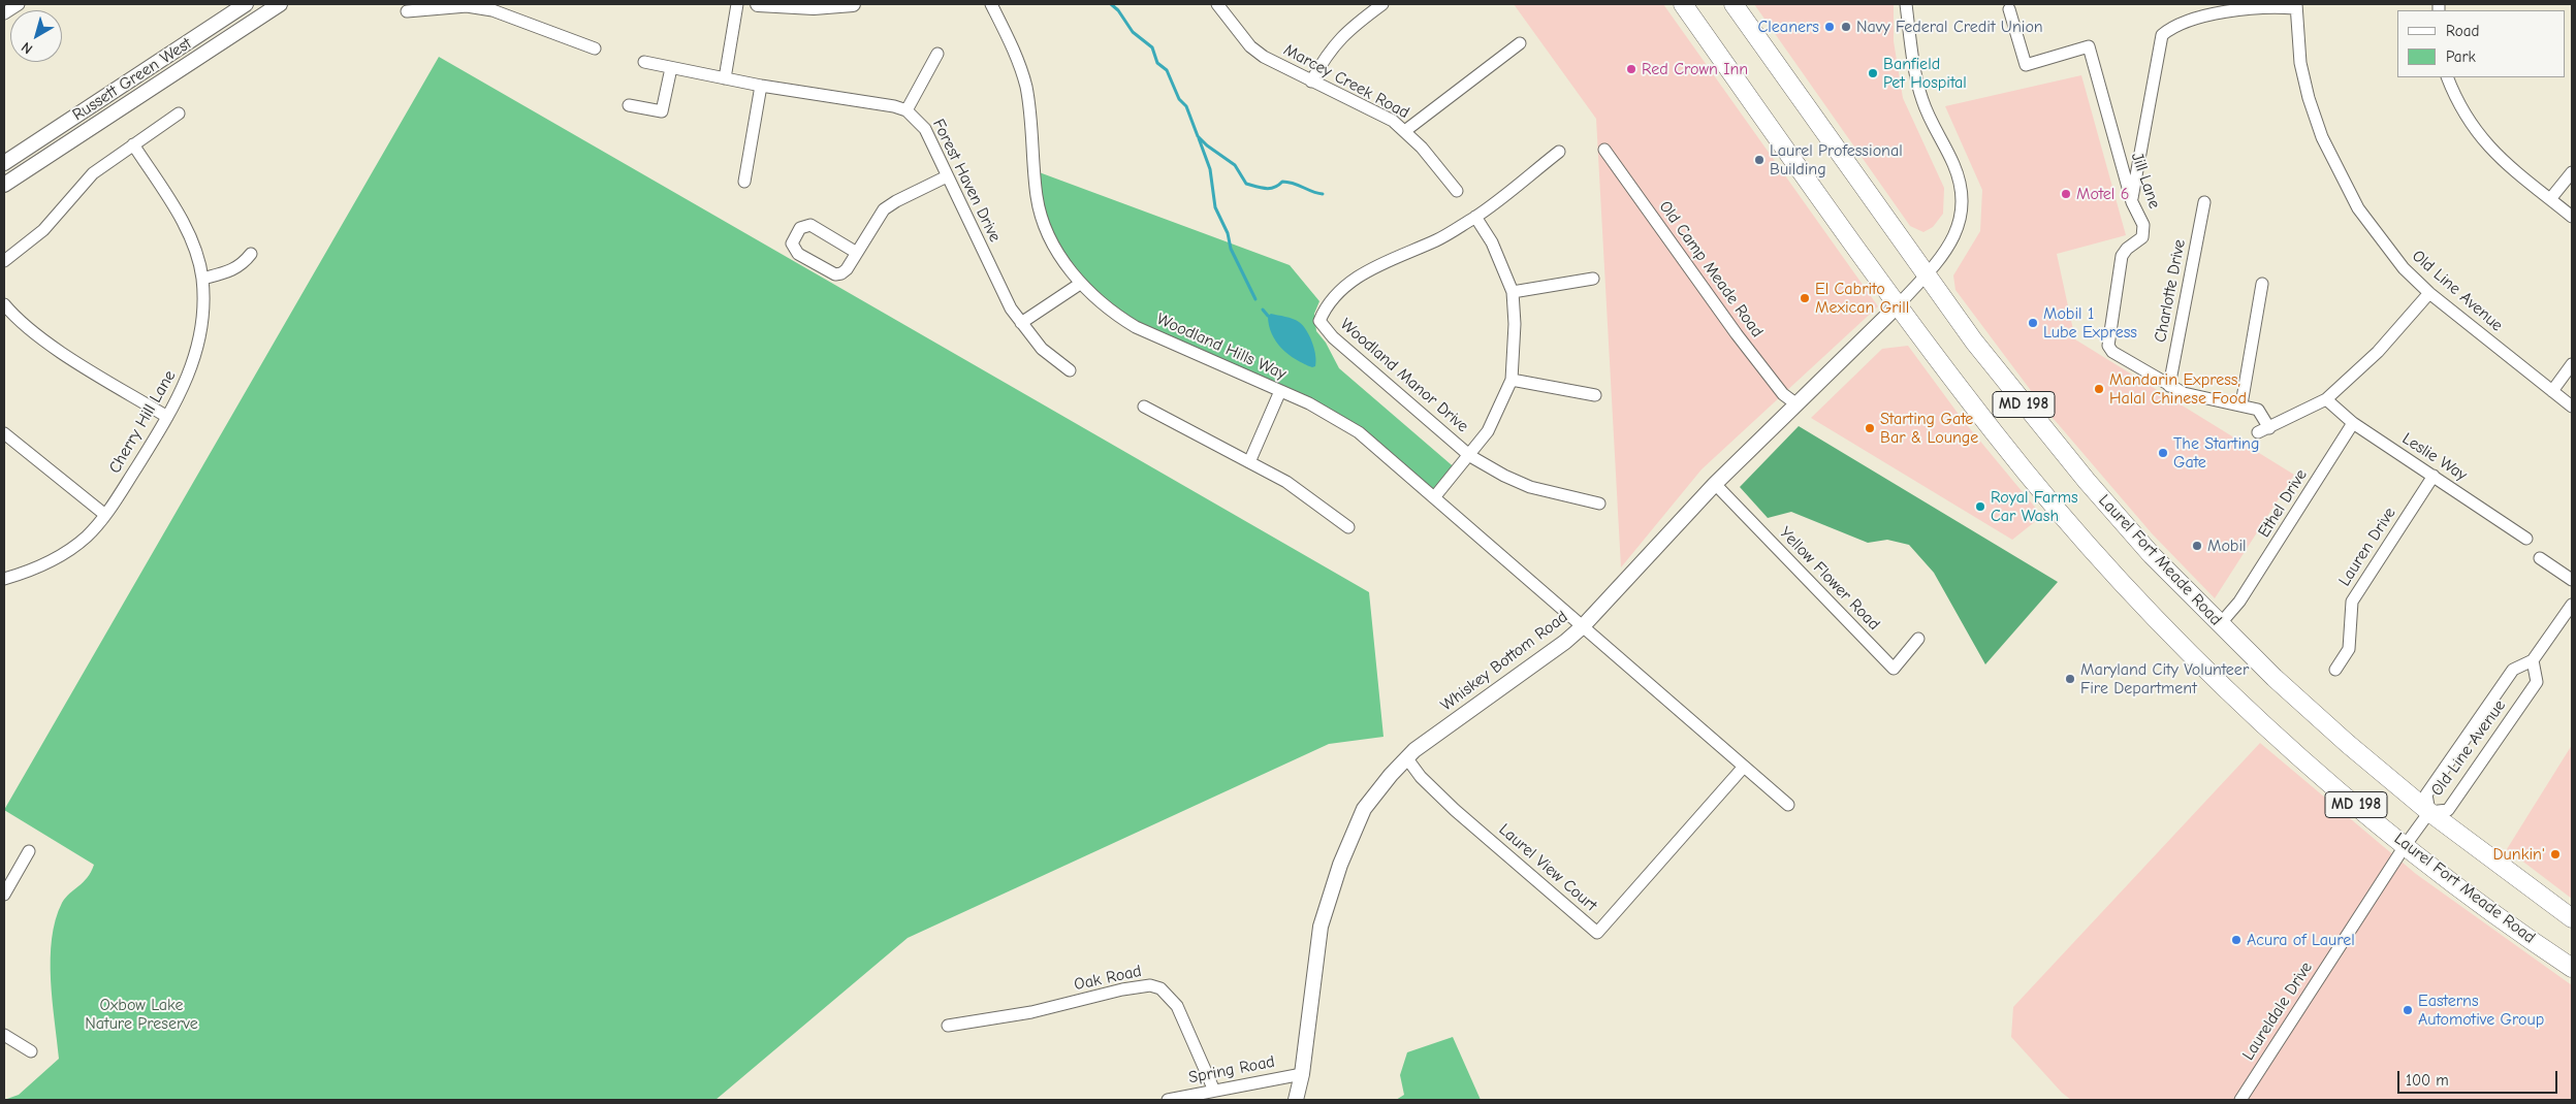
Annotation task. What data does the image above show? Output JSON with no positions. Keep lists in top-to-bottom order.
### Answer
{
  "streets": {
    "main road": ["MD 198", "Laurel Fort Meade Road"],
    "street": [
      "Russett Green West",
      "Marcey Creek Road",
      "Forest Haven Drive",
      "Jill Lane",
      "Old Camp Meade Road",
      "Charlotte Drive",
      "Old Line Avenue",
      "Woodland Hills Way",
      "Woodland Manor Drive",
      "Cherry Hill Lane",
      "Leslie Way",
      "Ethel Drive",
      "Lauren Drive",
      "Yellow Flower Road",
      "Whiskey Bottom Road",
      "Laurel View Court",
      "Oak Road",
      "Laureldale Drive",
      "Spring Road"
    ]
  },
  "crossings": [
    ["Jill Lane", "Charlotte Drive"],
    ["Jill Lane", "Old Line Avenue"],
    ["Jill Lane", "Leslie Way"],
    ["Old Camp Meade Road", "Whiskey Bottom Road"],
    ["Old Line Avenue", "Laurel Fort Meade Road"],
    ["Old Line Avenue", "Laureldale Drive"],
    ["Woodland Hills Way", "Whiskey Bottom Road"],
    ["Leslie Way", "Ethel Drive"],
    ["Leslie Way", "Lauren Drive"],
    ["Ethel Drive", "Laurel Fort Meade Road"],
    ["Laurel Fort Meade Road", "Whiskey Bottom Road"],
    ["Laurel Fort Meade Road", "Laureldale Drive"],
    ["Yellow Flower Road", "Whiskey Bottom Road"],
    ["Whiskey Bottom Road", "Laurel View Court"],
    ["Whiskey Bottom Road", "Spring Road"],
    ["Oak Road", "Spring Road"]
  ],
  "parks": ["Oxbow Lake Nature Preserve"],
  "places": [
    "Cleaners",
    "Navy Federal Credit Union",
    "Red Crown Inn",
    "Banfield Pet Hospital",
    "Laurel Professional Building",
    "Motel 6",
    "El Cabrito Mexican Grill",
    "Mobil 1 Lube Express",
    "Mandarin Express, Halal Chinese Food",
    "Starting Gate Bar & Lounge",
    "The Starting Gate",
    "Royal Farms Car Wash",
    "Mobil",
    "Maryland City Volunteer Fire Department",
    "Dunkin'",
    "Acura of Laurel",
    "Easterns Automotive Group"
  ],
  "legend": ["Road", "Park"],
  "scale_bar": "100 m",
  "north": "bottom left"
}
